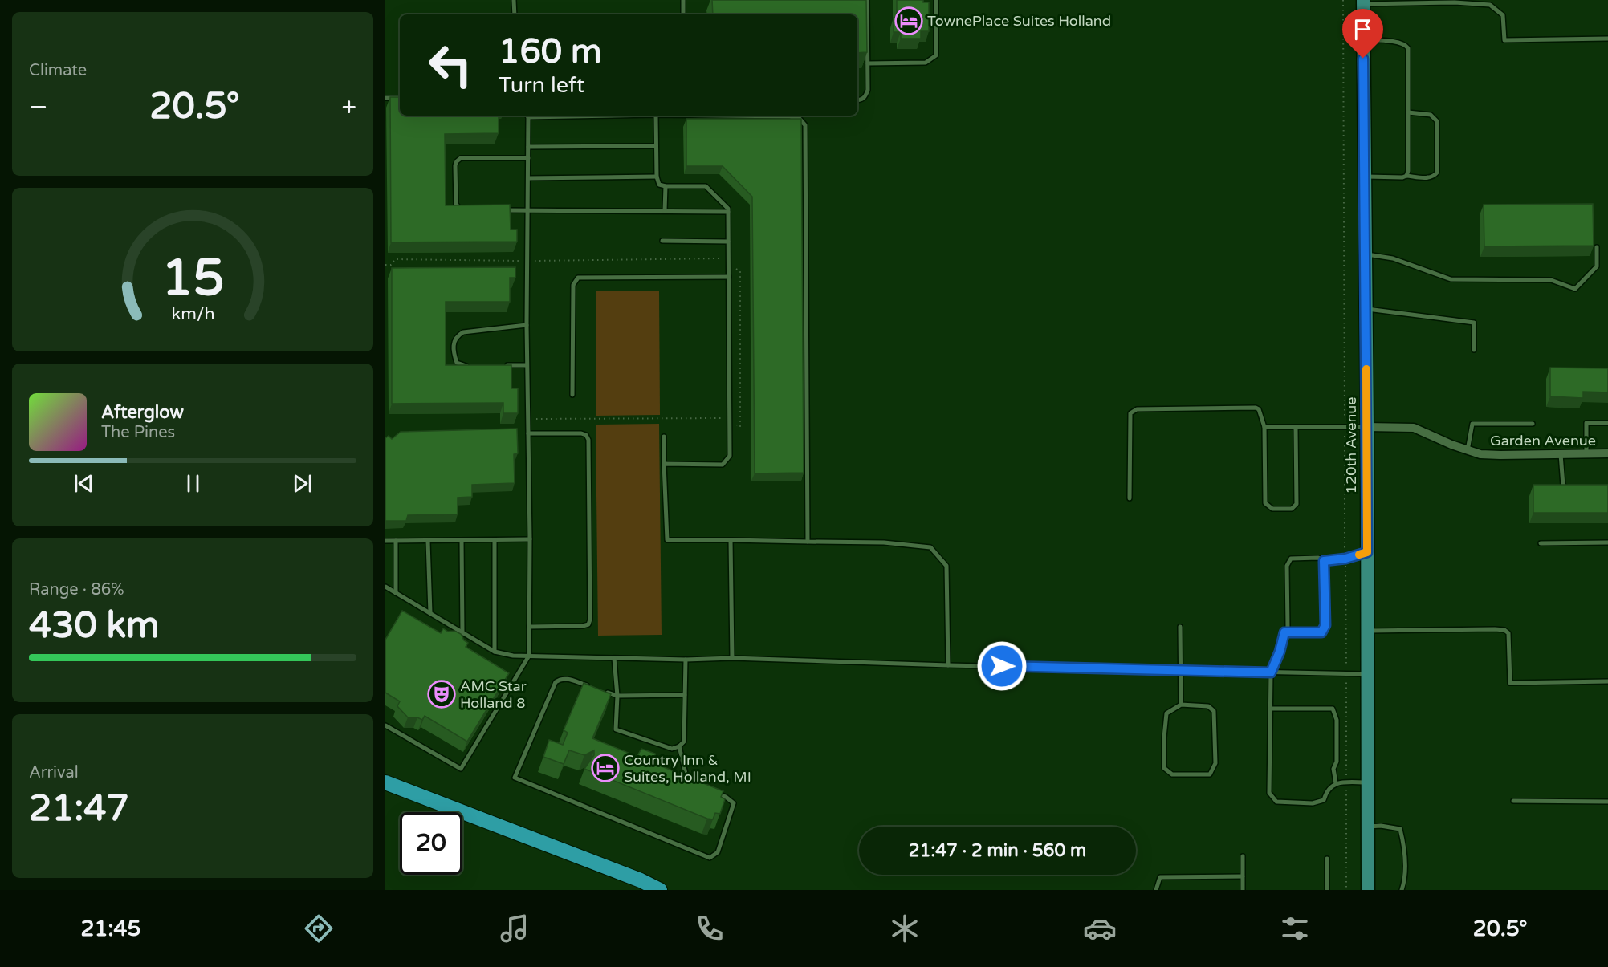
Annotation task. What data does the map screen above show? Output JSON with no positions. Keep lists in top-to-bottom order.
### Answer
{
  "streets": {
    "main road": ["120th Avenue"],
    "street": ["Garden Avenue"]
  },
  "crossings": [
    ["Garden Avenue", "120th Avenue"]
  ],
  "places": {
    "hotel": ["TownePlace Suites Holland", "Country Inn & Suites, Holland, MI"],
    "theatre": ["AMC Star Holland 8"]
  },
  "page": {
    "tile": [
      "Climate",
      ["Range · 86%", "430 km"],
      ["Arrival", "21:47"]
    ],
    "turn": ["160 m", "Turn left"],
    "heat": ["−", "20.5°", "+"],
    "song": ["Afterglow", "The Pines"],
    "limit": "20",
    "trip": "21:47 · 2 min · 560 m",
    "tabs": ["21:45", "20.5°"],
    "gauge": ["15", "km/h"]
  }
}
